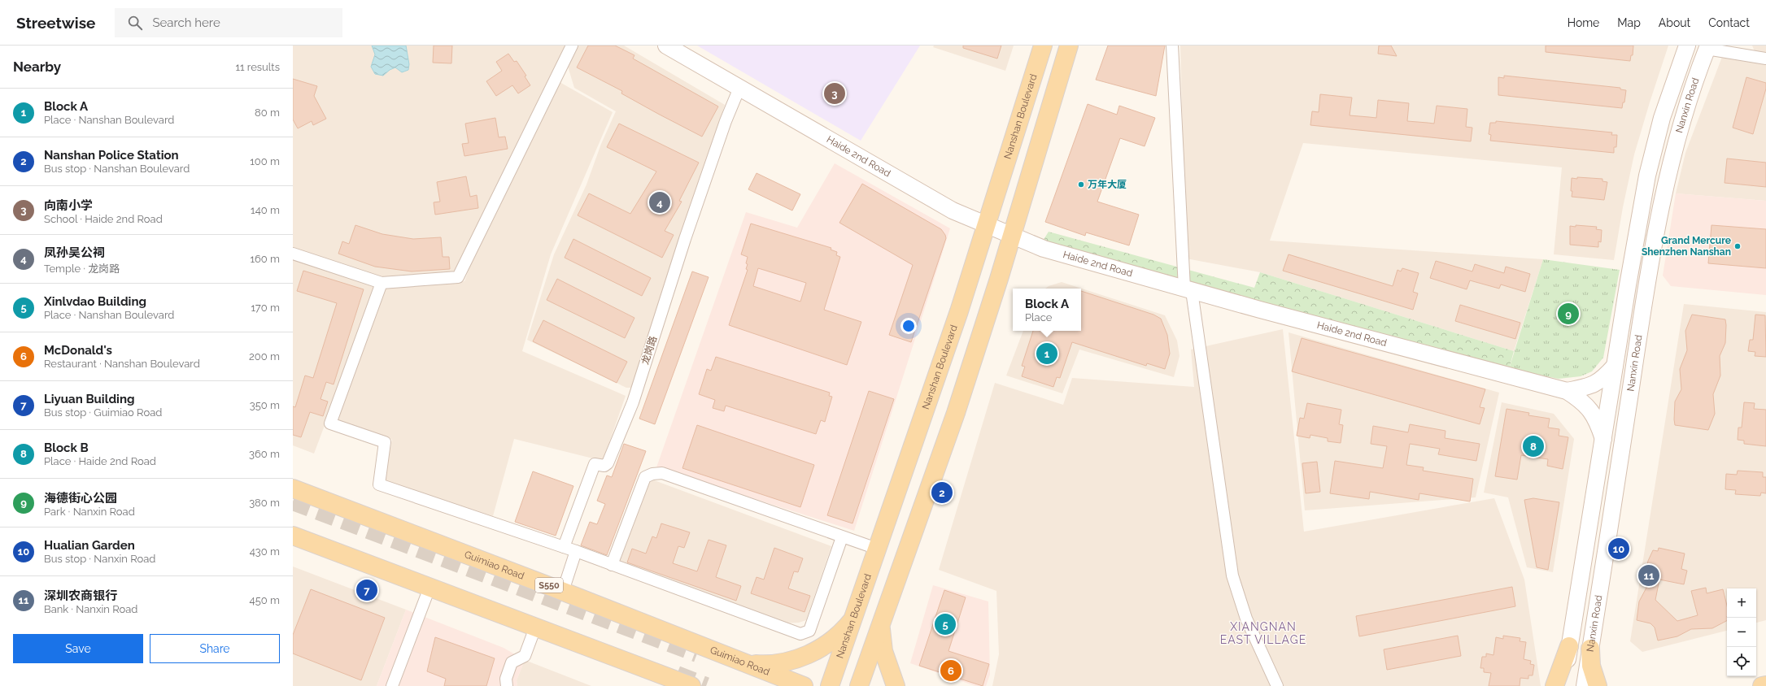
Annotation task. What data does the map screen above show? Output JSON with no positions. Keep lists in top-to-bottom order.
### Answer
{
  "streets": {
    "main road": [
      "Nanxin Road",
      "Nanshan Boulevard",
      "Haide 2nd Road",
      "Guimiao Road",
      "S550"
    ],
    "street": ["龙岗路"]
  },
  "crossings": [
    ["Nanxin Road", "Haide 2nd Road"],
    ["Nanshan Boulevard", "Haide 2nd Road"],
    ["Haide 2nd Road", "龙岗路"]
  ],
  "districts": ["XIANGNAN EAST VILLAGE"],
  "places": ["万年大厦", "Grand Mercure Shenzhen Nanshan"],
  "page": {
    "header": "Streetwise",
    "search": "Search here",
    "nav": [
      "Home",
      "Map",
      "About",
      "Contact"
    ],
    "heading": ["Nearby", "11 results"],
    "pins": [
      "3",
      "4",
      "9",
      "1",
      "8",
      "2",
      "10",
      "11",
      "7",
      "5",
      "6"
    ],
    "list": [
      {
        "mark": "1",
        "name": "Block A",
        "note": "Place · Nanshan Boulevard",
        "value": "80 m"
      },
      {
        "mark": "2",
        "name": "Nanshan Police Station",
        "note": "Bus stop · Nanshan Boulevard",
        "value": "100 m"
      },
      {
        "mark": "3",
        "name": "向南小学",
        "note": "School · Haide 2nd Road",
        "value": "140 m"
      },
      {
        "mark": "4",
        "name": "凤孙吴公祠",
        "note": "Temple · 龙岗路",
        "value": "160 m"
      },
      {
        "mark": "5",
        "name": "Xinlvdao Building",
        "note": "Place · Nanshan Boulevard",
        "value": "170 m"
      },
      {
        "mark": "6",
        "name": "McDonald's",
        "note": "Restaurant · Nanshan Boulevard",
        "value": "200 m"
      },
      {
        "mark": "7",
        "name": "Liyuan Building",
        "note": "Bus stop · Guimiao Road",
        "value": "350 m"
      },
      {
        "mark": "8",
        "name": "Block B",
        "note": "Place · Haide 2nd Road",
        "value": "360 m"
      },
      {
        "mark": "9",
        "name": "海德街心公园",
        "note": "Park · Nanxin Road",
        "value": "380 m"
      },
      {
        "mark": "10",
        "name": "Hualian Garden",
        "note": "Bus stop · Nanxin Road",
        "value": "430 m"
      },
      {
        "mark": "11",
        "name": "深圳农商银行",
        "note": "Bank · Nanxin Road",
        "value": "450 m"
      }
    ],
    "popup": ["Block A", "Place"],
    "map_buttons": ["+", "−"],
    "buttons": ["Save", "Share"]
  }
}
